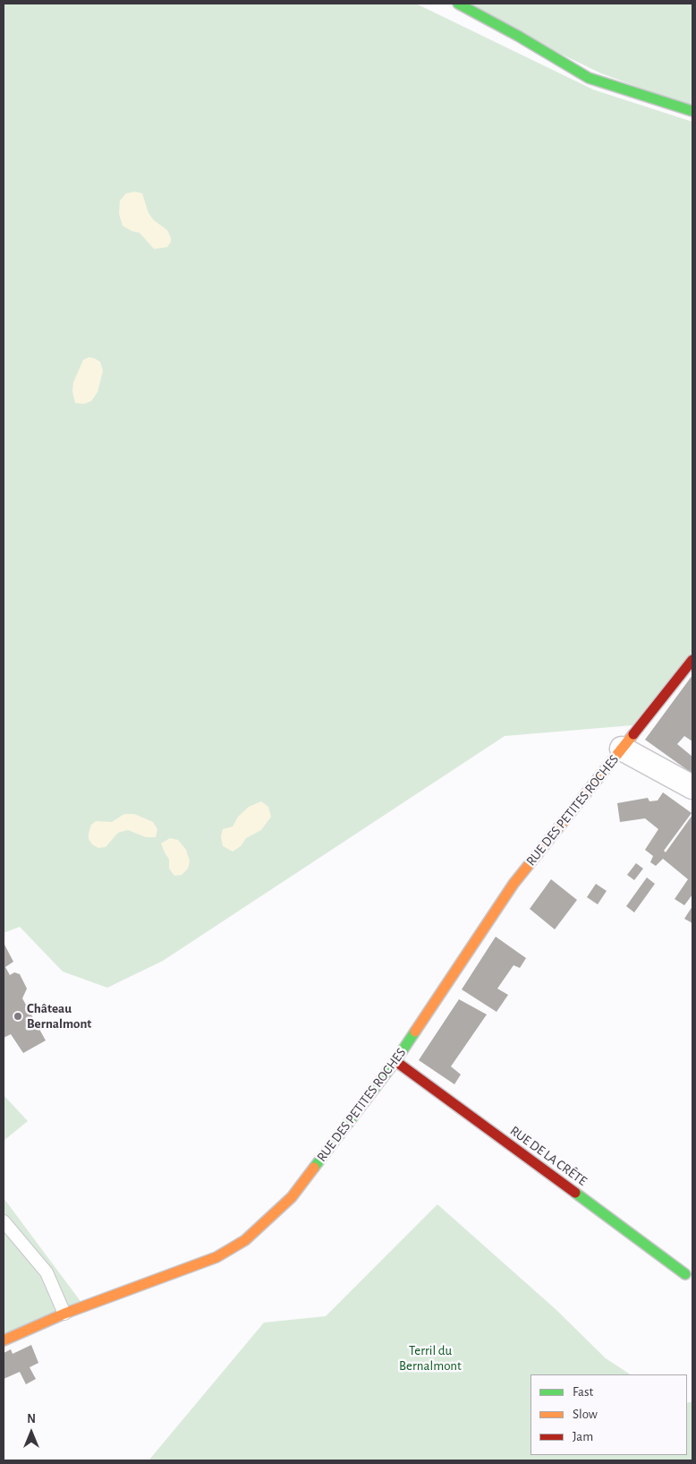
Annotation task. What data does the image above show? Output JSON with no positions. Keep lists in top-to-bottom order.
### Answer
{
  "streets": {
    "street": ["RUE DES PETITES ROCHES", "RUE DE LA CRÊTE"]
  },
  "crossings": [
    ["RUE DES PETITES ROCHES", "RUE DE LA CRÊTE"]
  ],
  "parks": ["Terril du Bernalmont"],
  "places": ["Château Bernalmont"],
  "legend": ["Fast", "Slow", "Jam"],
  "north": "top"
}
